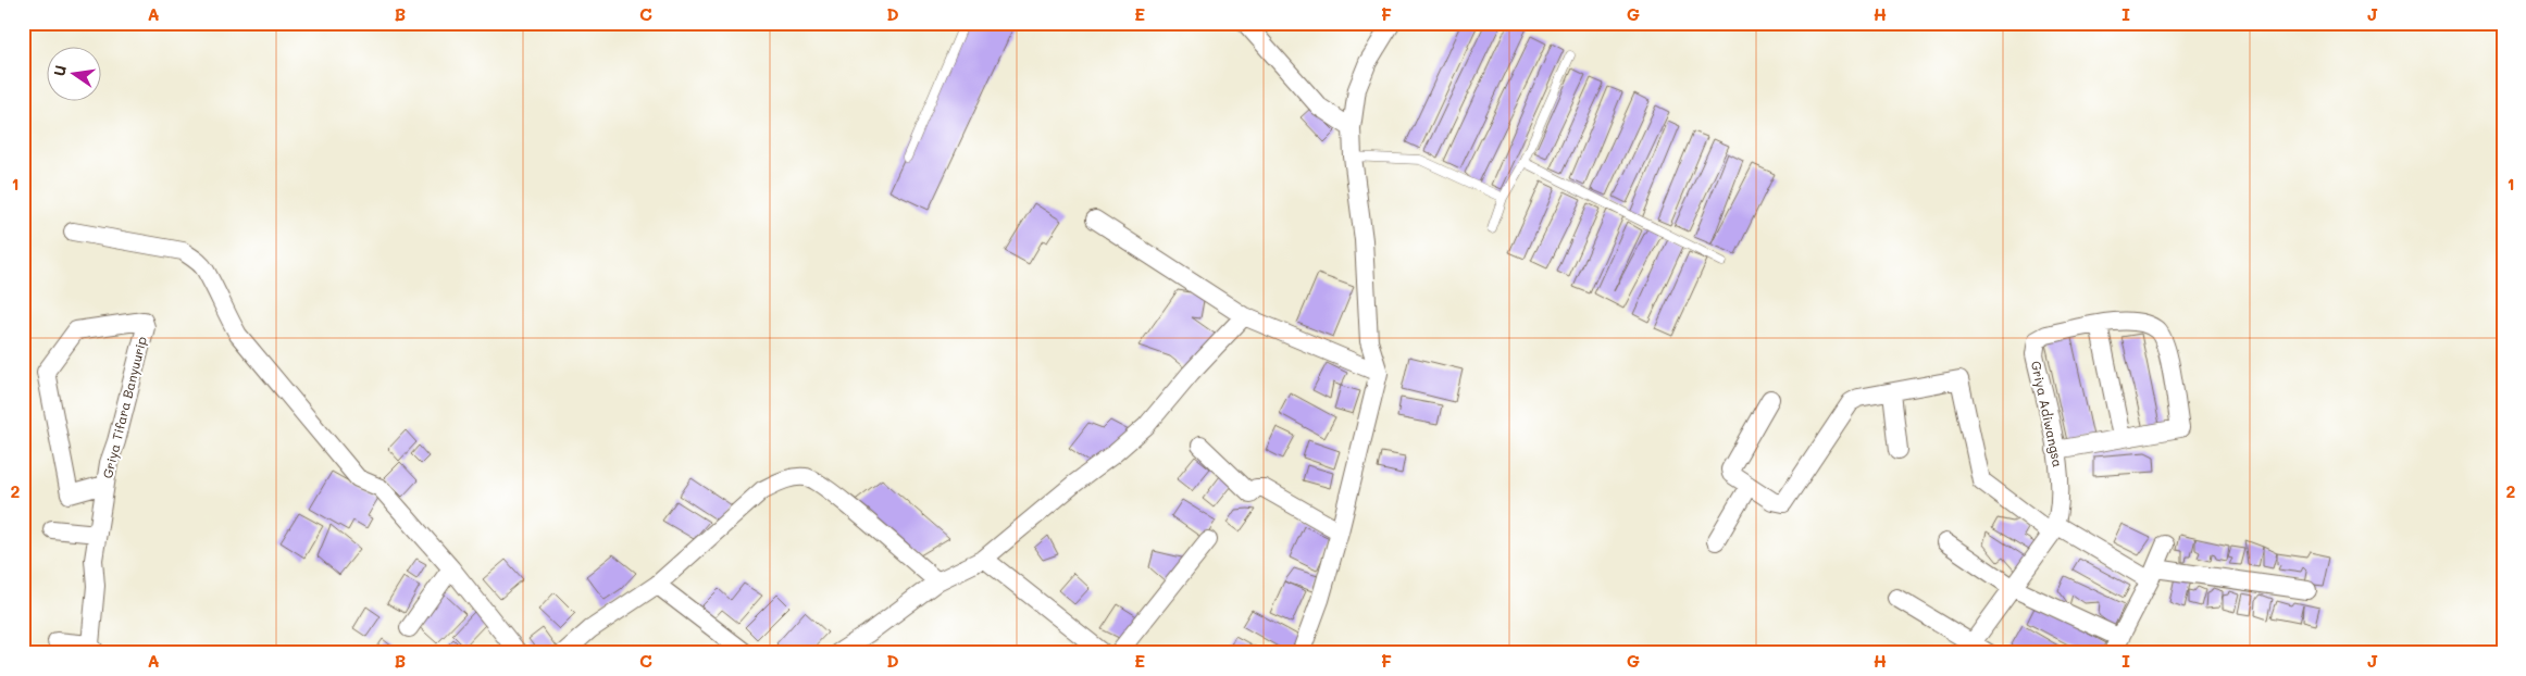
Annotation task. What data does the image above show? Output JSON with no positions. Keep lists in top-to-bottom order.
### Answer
{
  "streets": {
    "street": ["Griya Tifara Banyuurip", "Griya Adiwangsa"]
  },
  "north": "left",
  "grid": {
    "columns": [
      "A",
      "B",
      "C",
      "D",
      "E",
      "F",
      "G",
      "H",
      "I",
      "J"
    ],
    "rows": ["1", "2"]
  }
}
